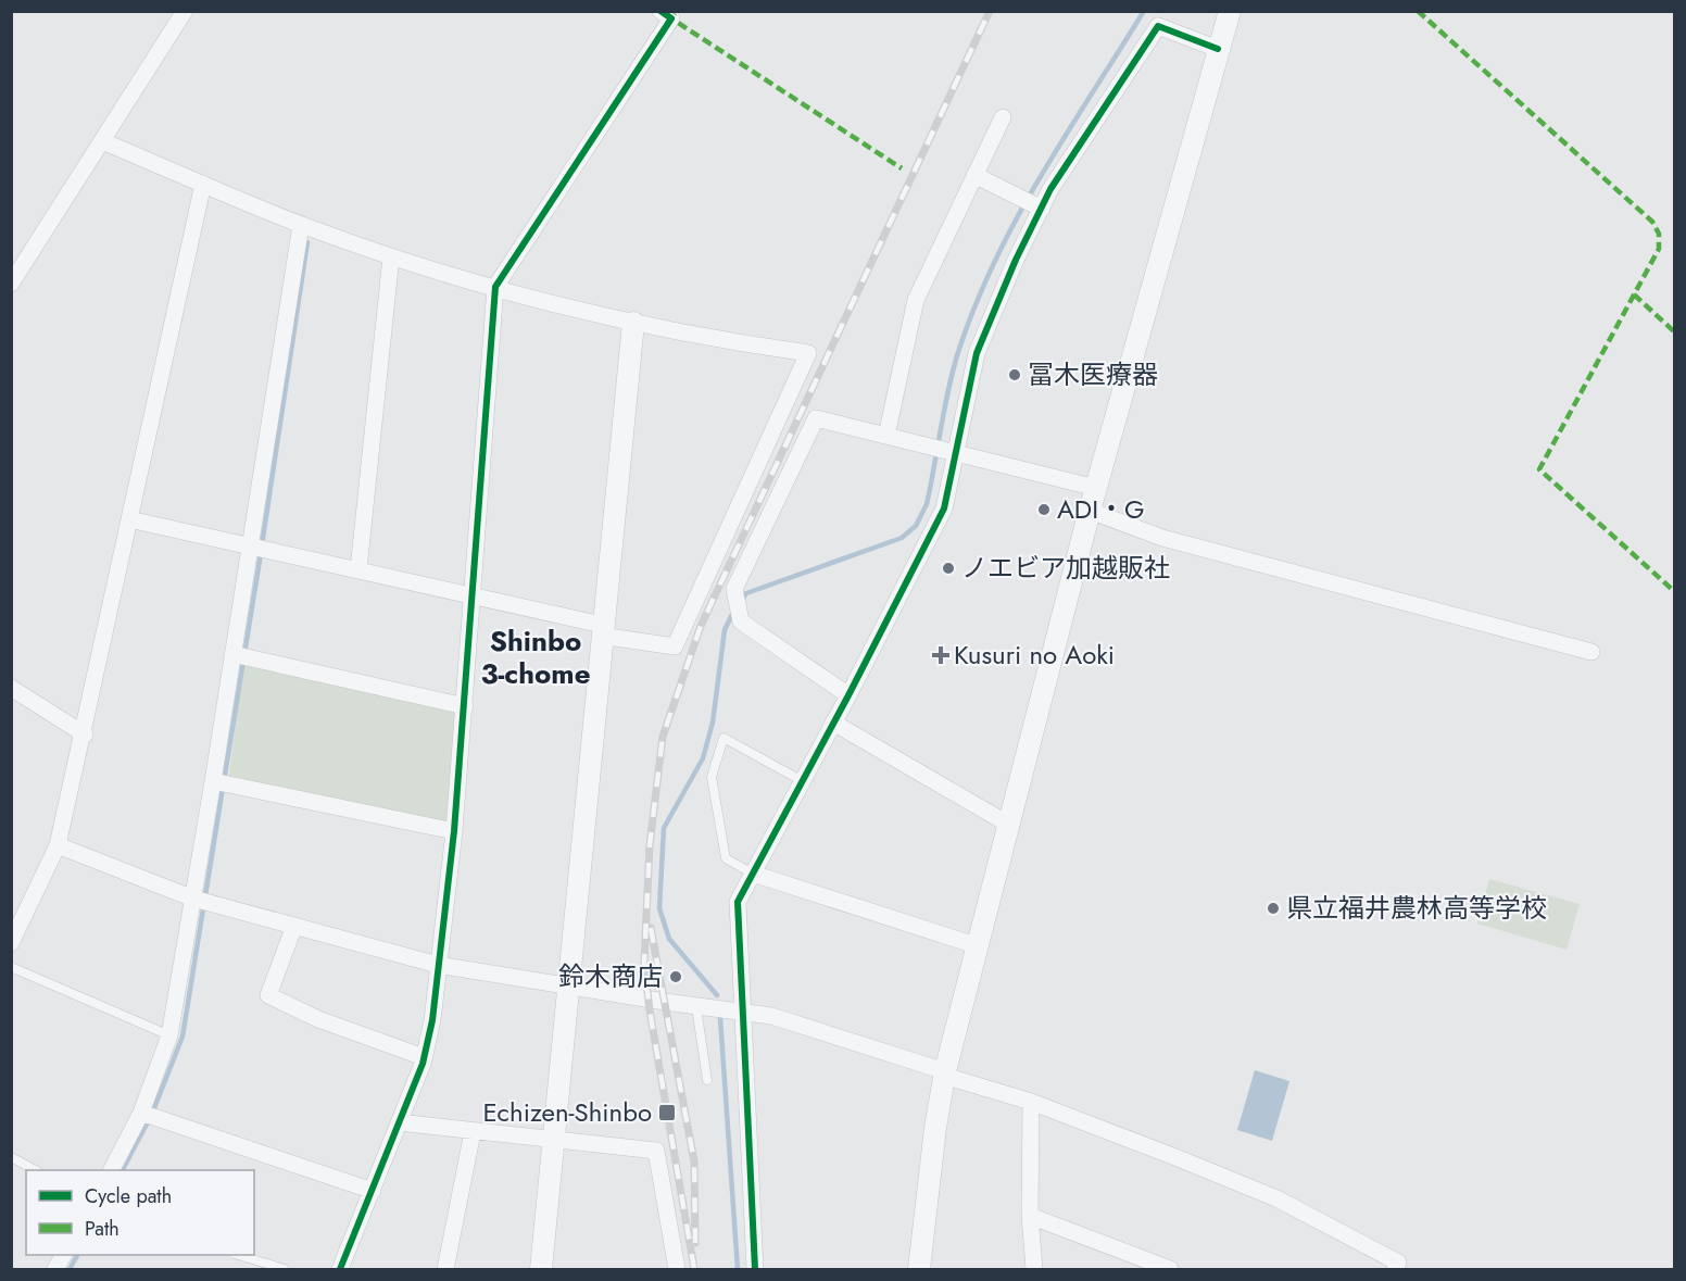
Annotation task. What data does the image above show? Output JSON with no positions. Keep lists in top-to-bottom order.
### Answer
{
  "districts": ["Shinbo 3-chome"],
  "places": {
    "other": [
      "冨木医療器",
      "ADI・G",
      "ノエビア加越販社",
      "県立福井農林高等学校",
      "鈴木商店"
    ],
    "health": ["Kusuri no Aoki"],
    "transit": ["Echizen-Shinbo"]
  },
  "legend": ["Cycle path", "Path"]
}
